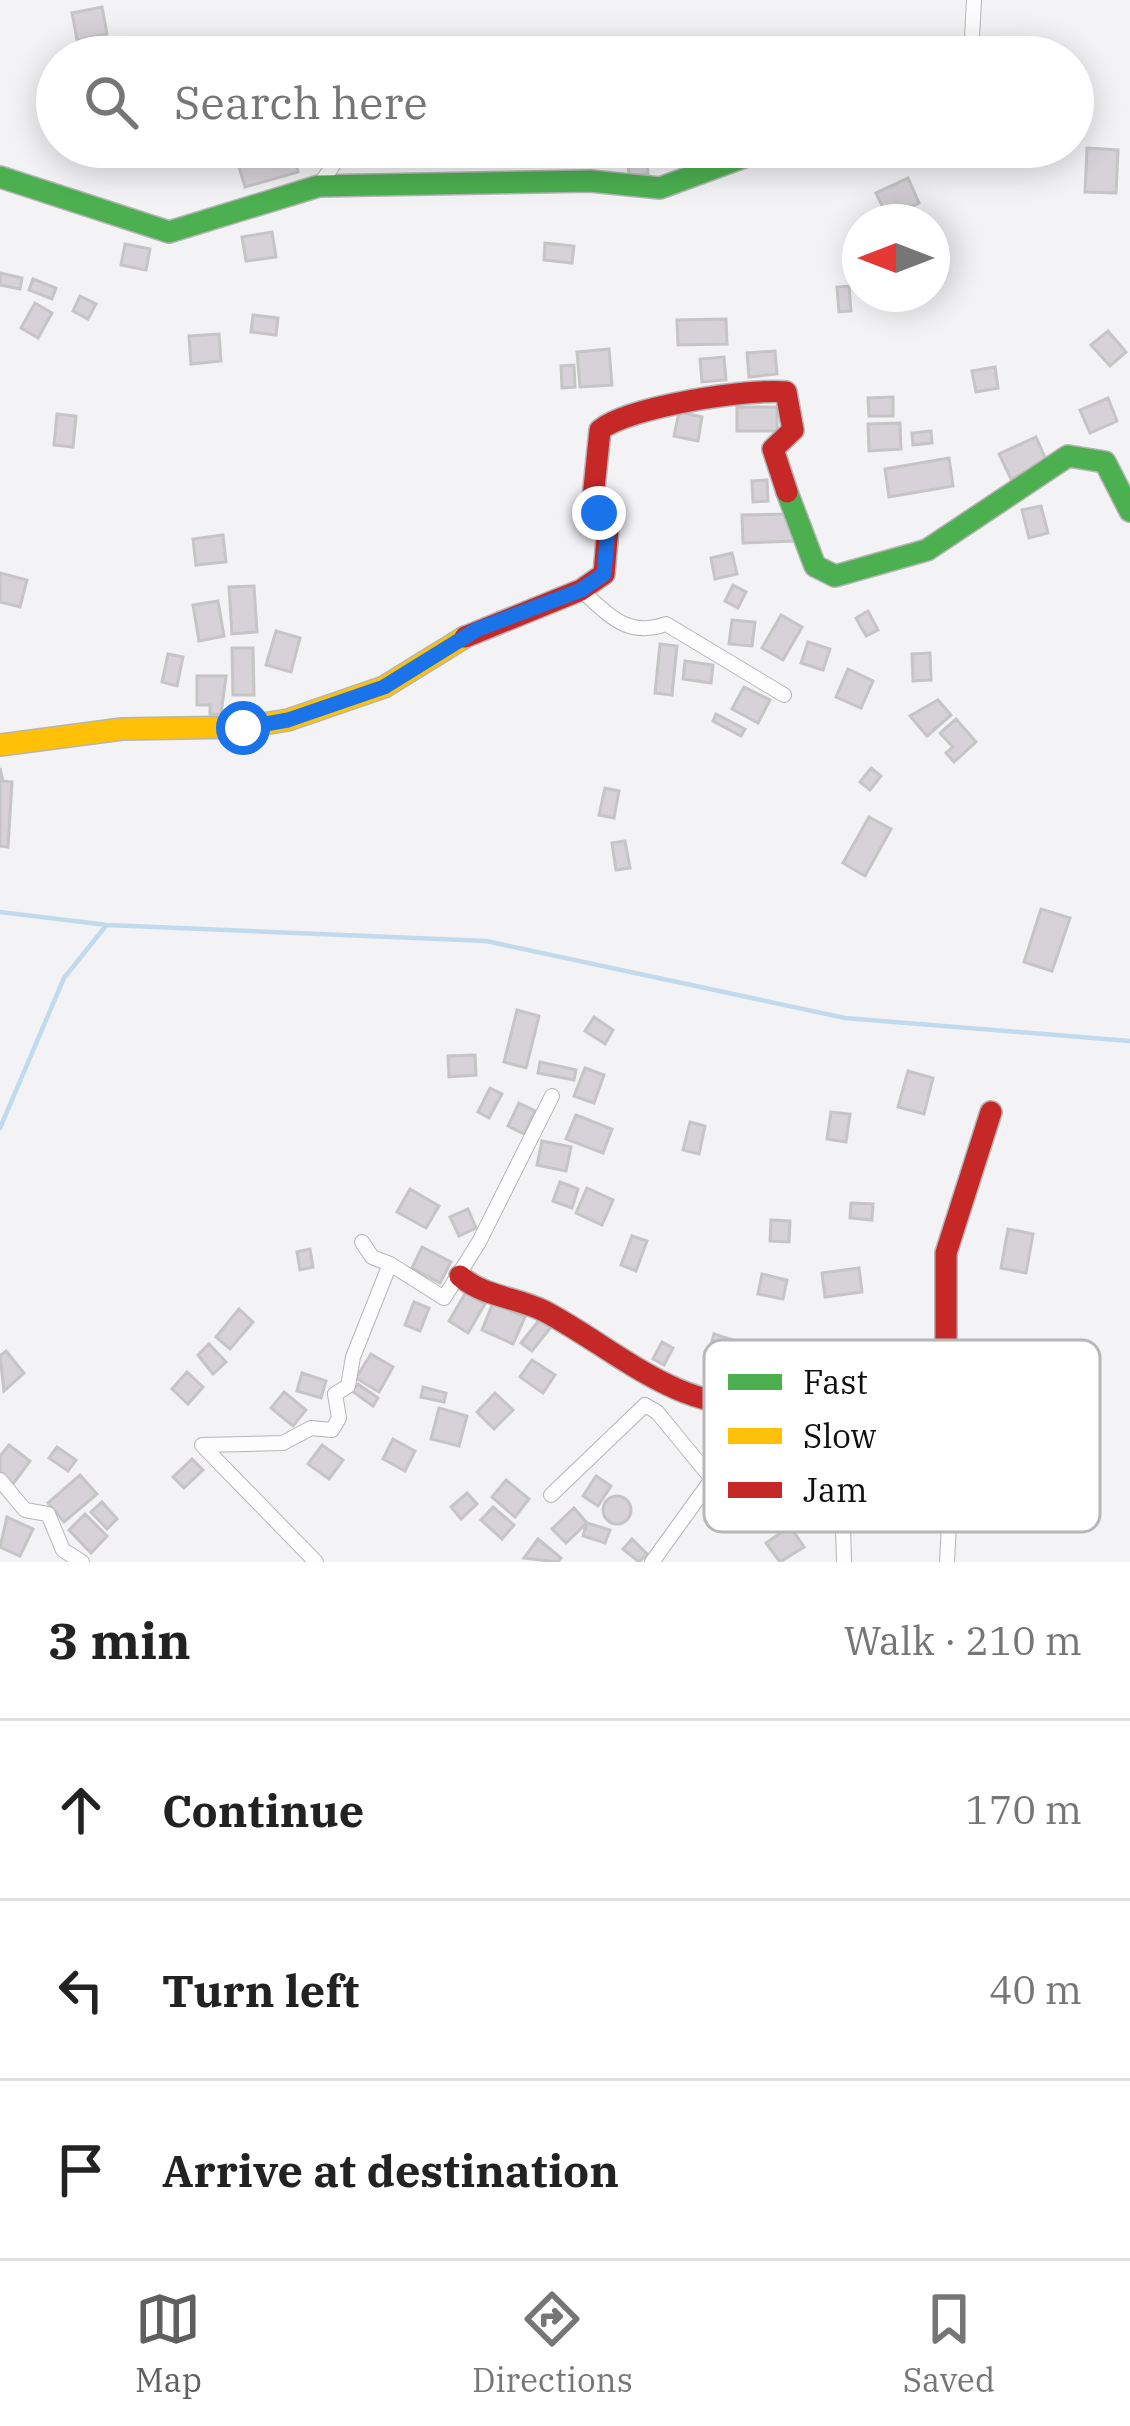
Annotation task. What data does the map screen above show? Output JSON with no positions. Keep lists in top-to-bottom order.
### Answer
{
  "legend": ["Fast", "Slow", "Jam"],
  "north": "left",
  "page": {
    "search": "Search here",
    "heading": ["3 min", "Walk · 210 m"],
    "list": [
      ["Continue", "170 m"],
      ["Turn left", "40 m"],
      "Arrive at destination"
    ],
    "nav": ["Map", "Directions", "Saved"]
  }
}
